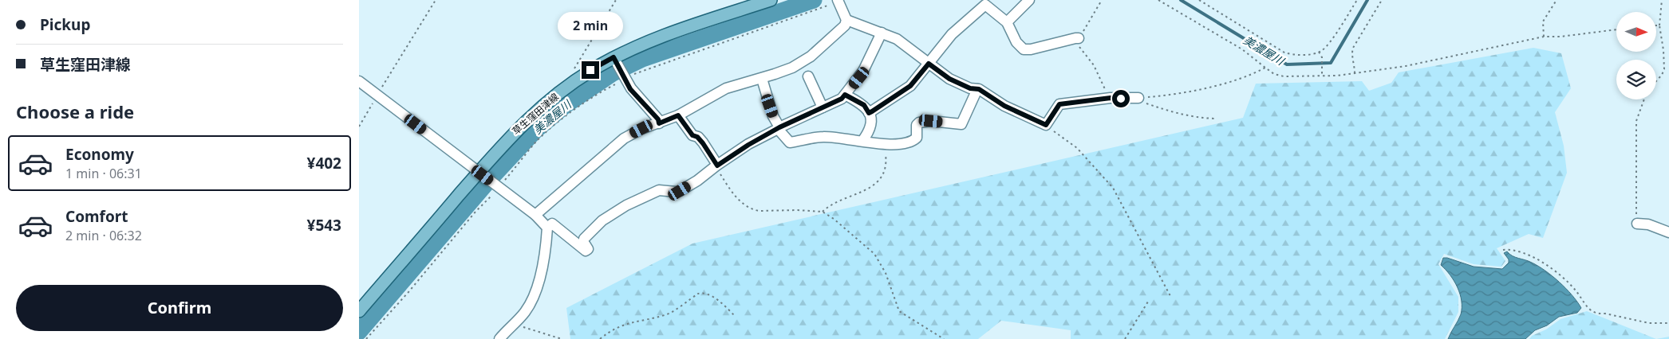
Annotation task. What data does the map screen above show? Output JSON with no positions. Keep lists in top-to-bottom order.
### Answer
{
  "streets": {
    "main road": ["草生窪田津線"]
  },
  "water": ["美濃屋川"],
  "north": "right",
  "page": {
    "banner": ["Pickup", "草生窪田津線"],
    "bubble": "2 min",
    "heading": "Choose a ride",
    "list": [
      {
        "name": "Economy",
        "note": "1 min · 06:31",
        "value": "¥402"
      },
      {
        "name": "Comfort",
        "note": "2 min · 06:32",
        "value": "¥543"
      }
    ],
    "buttons": "Confirm"
  }
}
